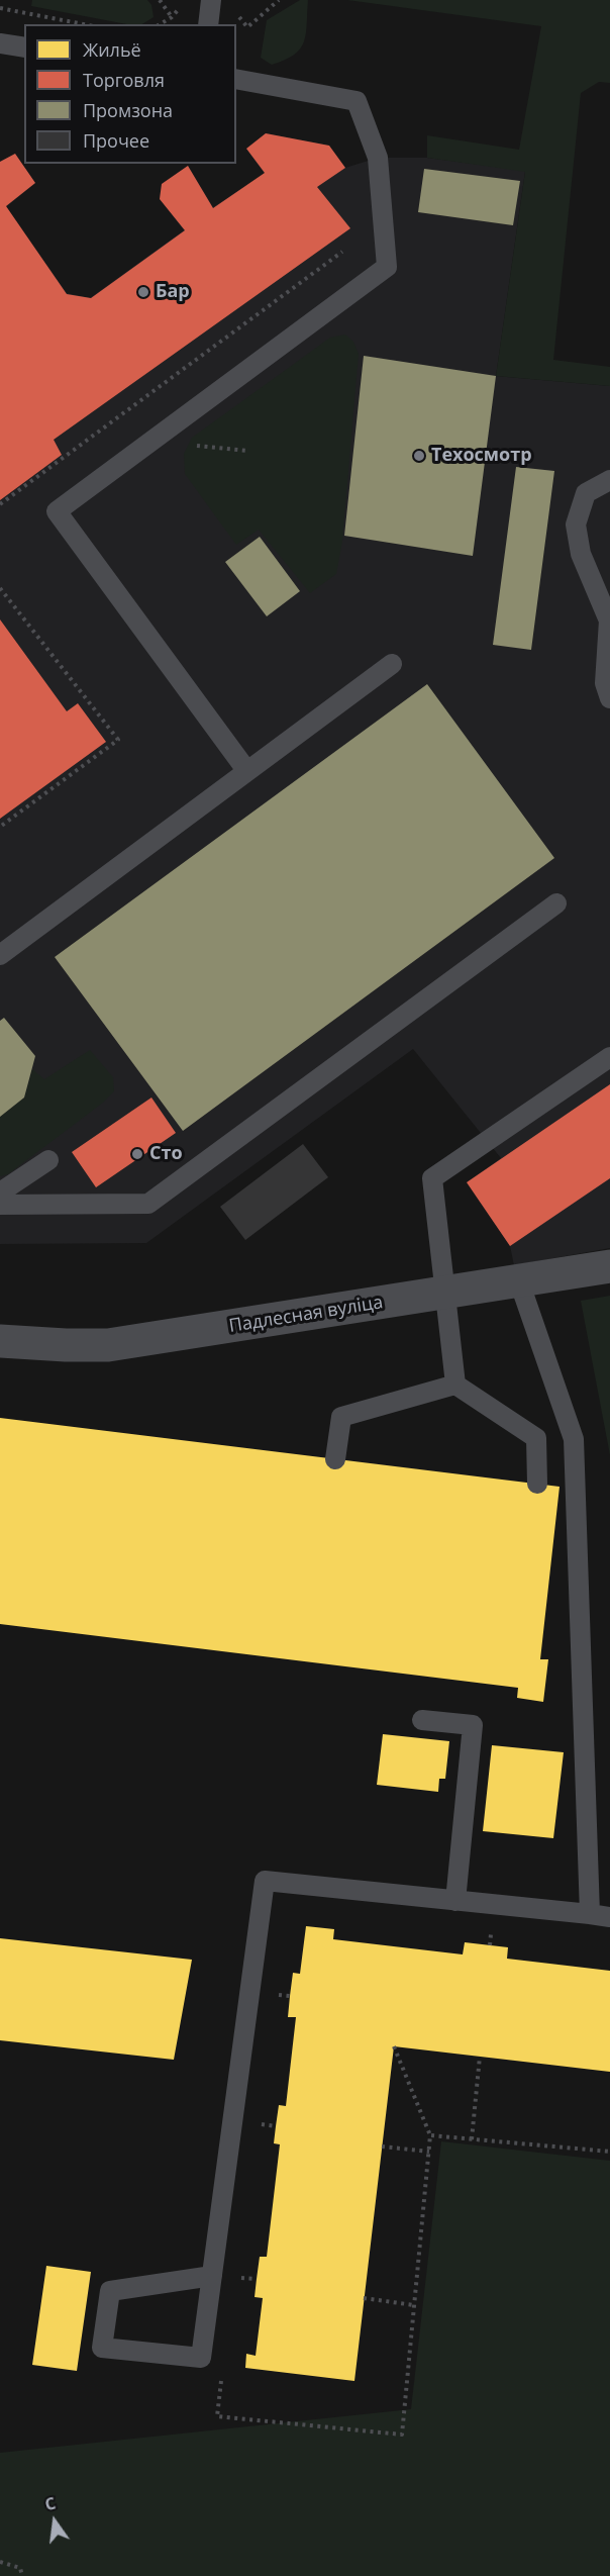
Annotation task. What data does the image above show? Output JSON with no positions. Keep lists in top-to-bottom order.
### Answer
{
  "streets": {
    "street": ["Падлесная вуліца"]
  },
  "places": ["Бар", "Техосмотр", "Сто"],
  "legend": [
    "Жильё",
    "Торговля",
    "Промзона",
    "Прочее"
  ],
  "north": "top"
}
